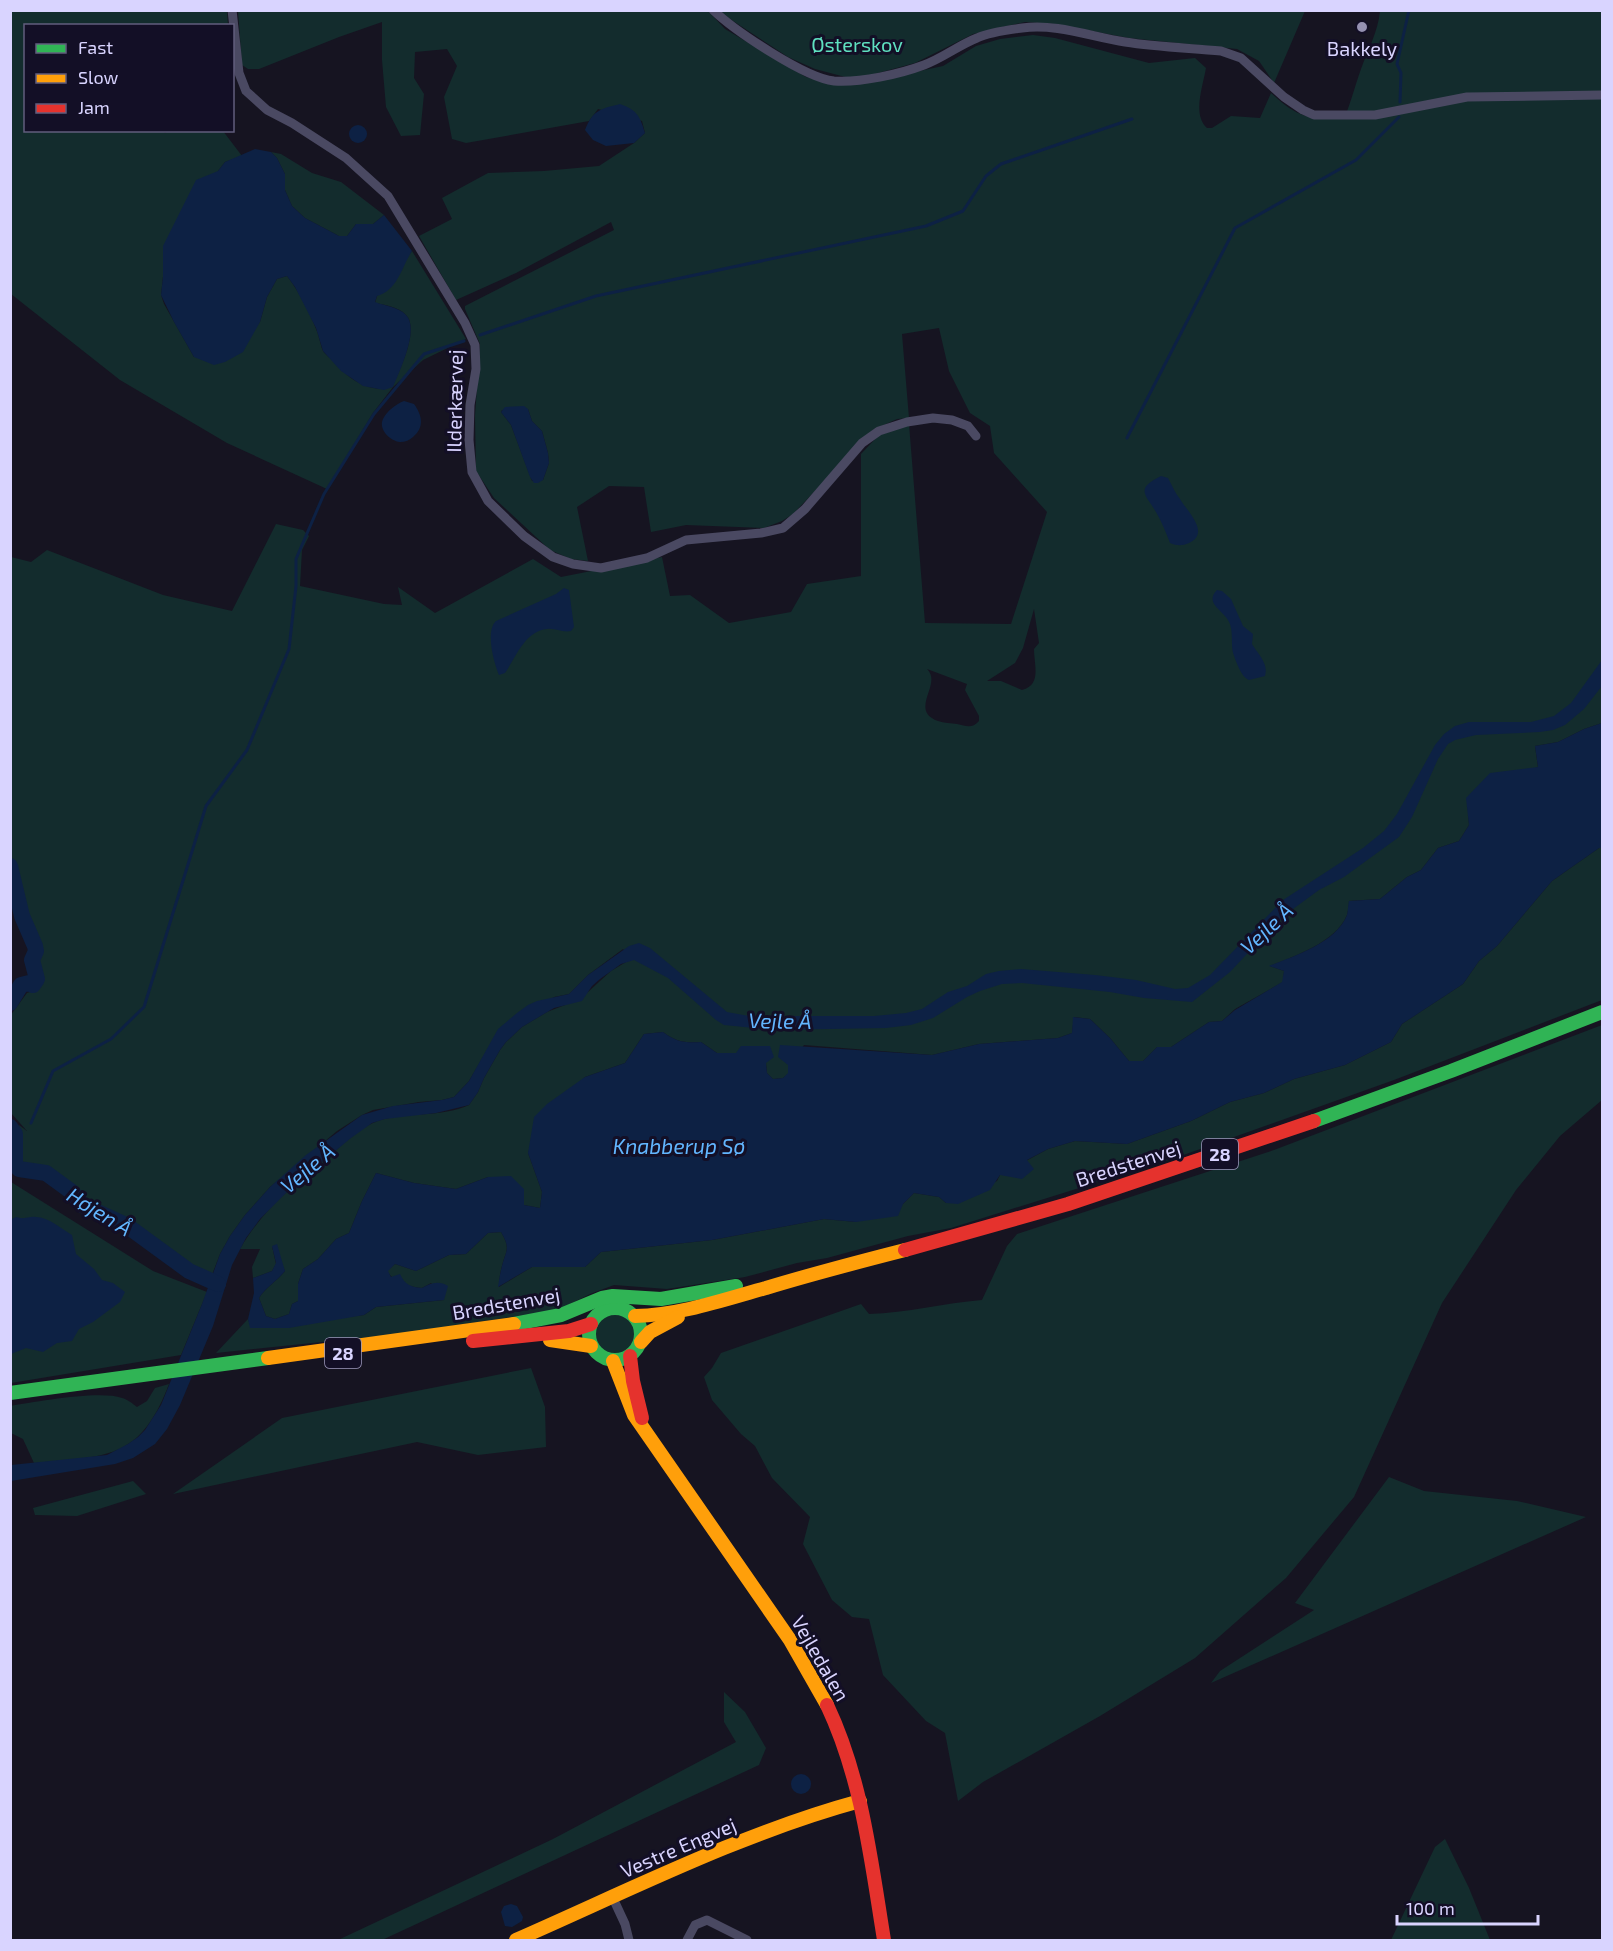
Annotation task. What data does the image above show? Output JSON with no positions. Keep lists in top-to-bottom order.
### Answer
{
  "streets": {
    "main road": [
      "28",
      "Bredstenvej",
      "Vejledalen",
      "Vestre Engvej"
    ],
    "street": ["Ilderkærvej"]
  },
  "crossings": [
    ["28", "Bredstenvej"],
    ["28", "Vejledalen"],
    ["Bredstenvej", "Vejledalen"],
    ["Vejledalen", "Vestre Engvej"]
  ],
  "water": ["Vejle Å", "Knabberup Sø", "Højen Å"],
  "parks": ["Østerskov"],
  "places": ["Bakkely"],
  "legend": ["Fast", "Slow", "Jam"],
  "scale_bar": "100 m"
}
